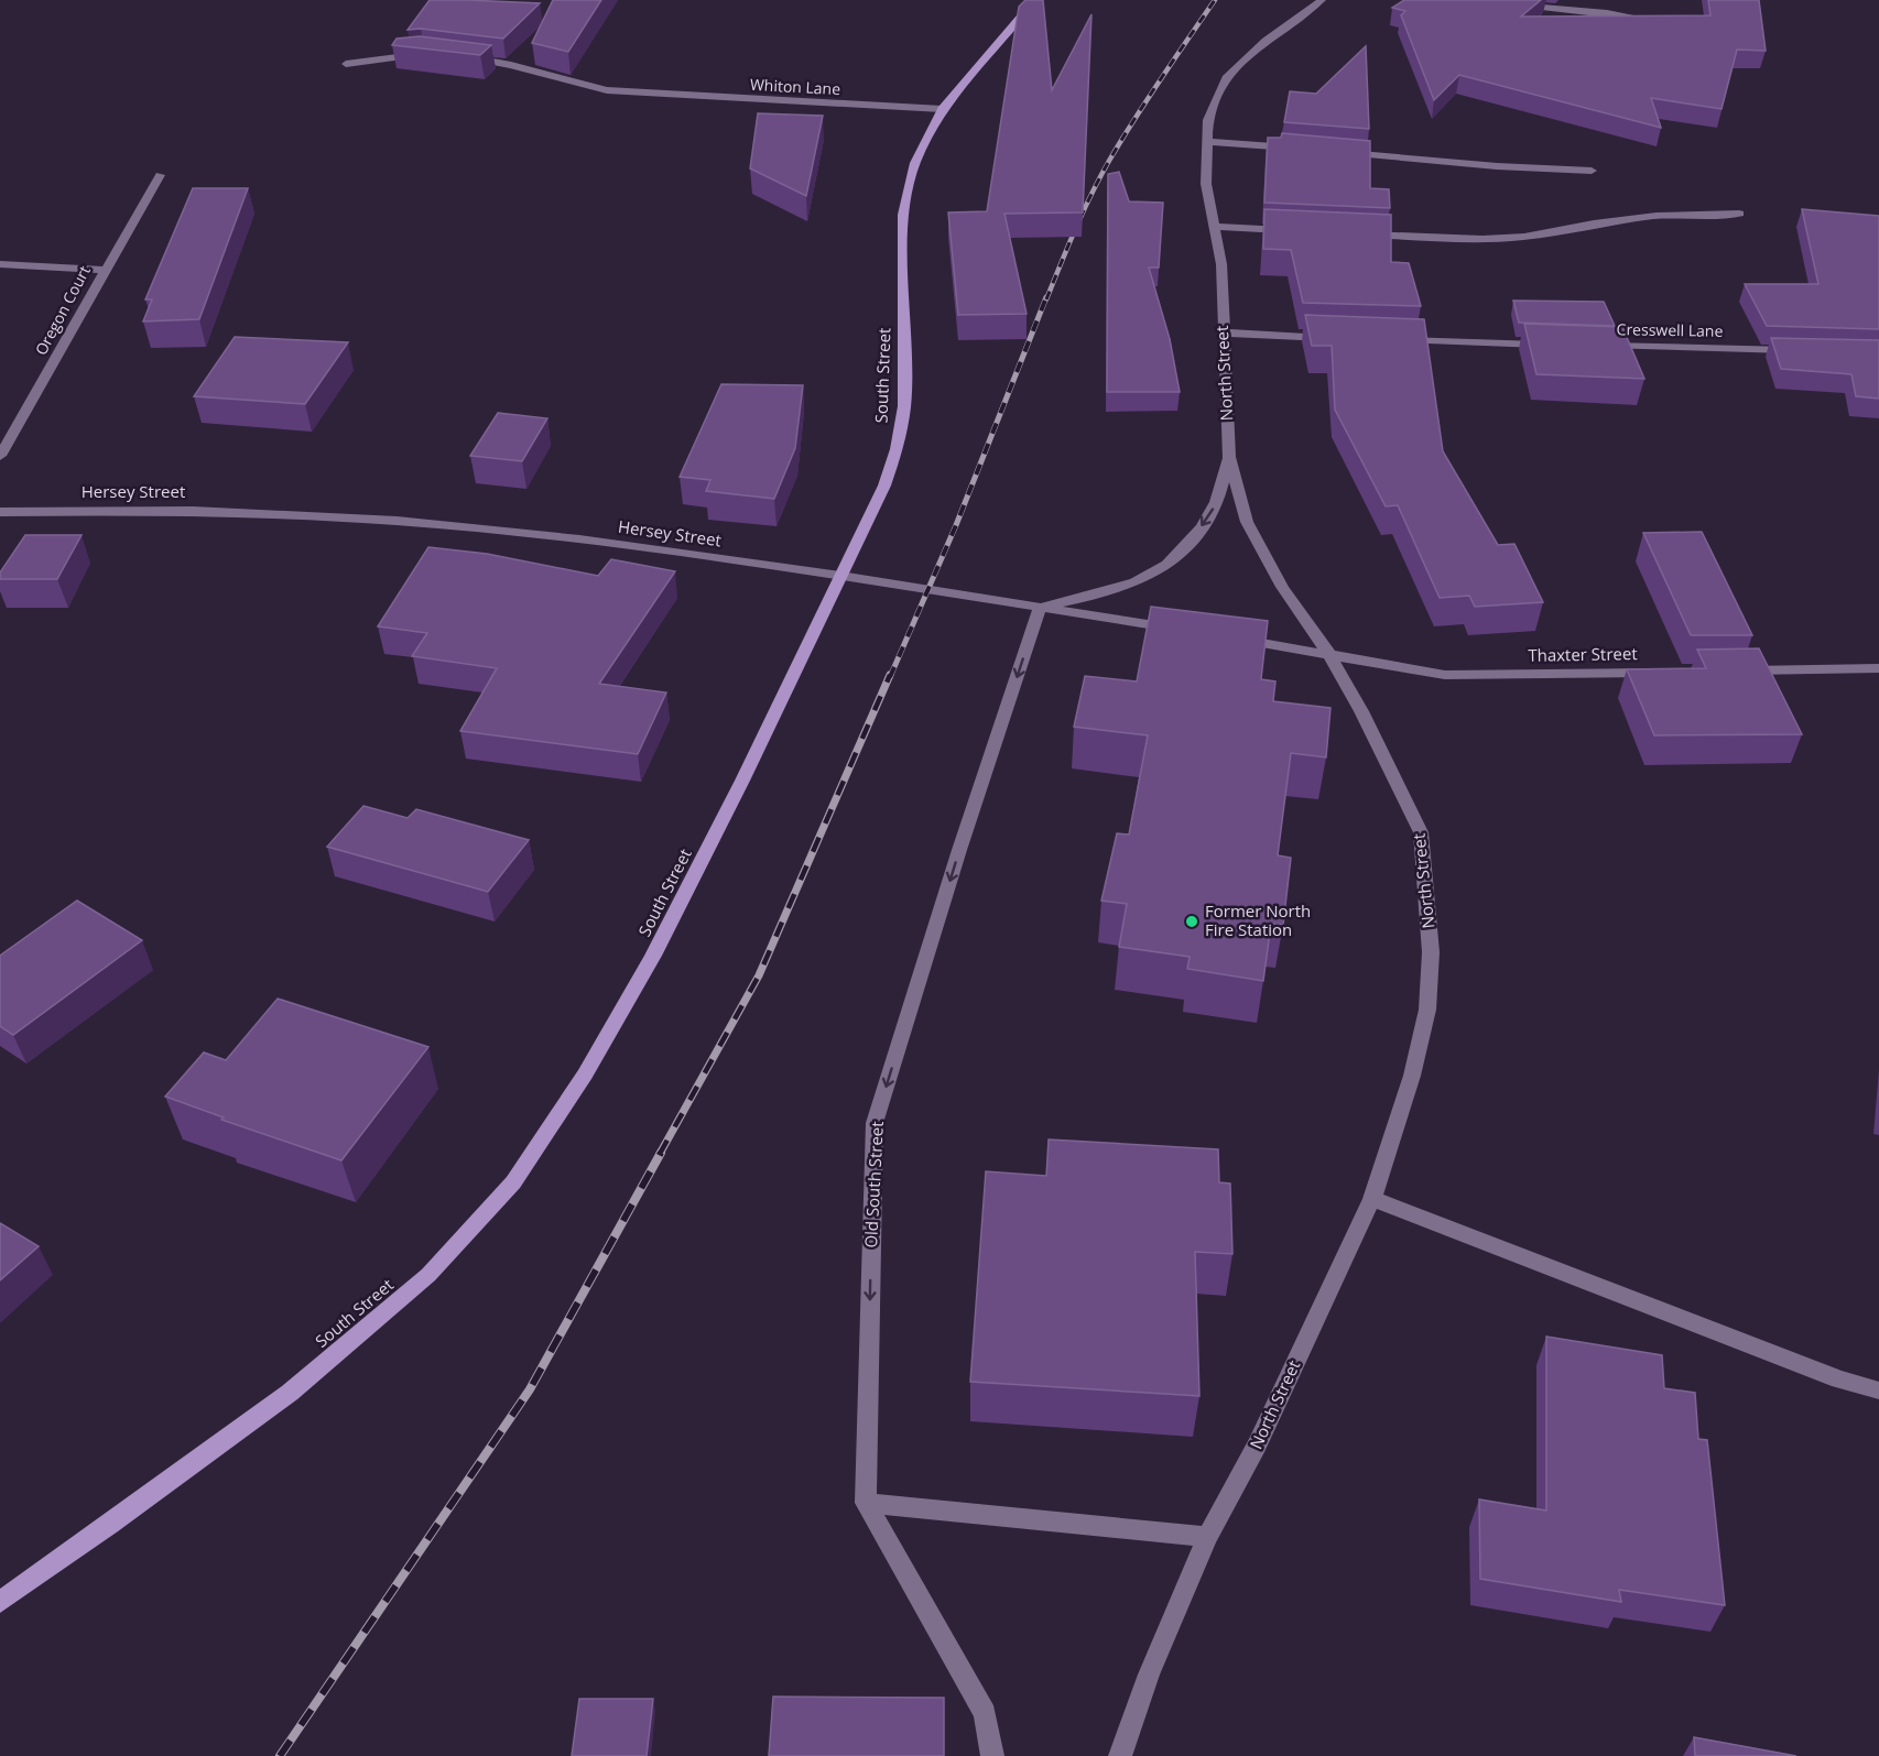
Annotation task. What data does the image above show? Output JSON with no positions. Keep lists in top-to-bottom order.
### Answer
{
  "streets": {
    "main road": ["South Street"],
    "street": [
      "Whiton Lane",
      "Oregon Court",
      "Cresswell Lane",
      "North Street",
      "Hersey Street",
      "Thaxter Street",
      "Old South Street"
    ]
  },
  "crossings": [
    ["Whiton Lane", "South Street"],
    ["North Street", "Thaxter Street"],
    ["South Street", "Hersey Street"],
    ["Hersey Street", "Old South Street"]
  ],
  "one_way": ["Old South Street"],
  "places": ["Former North Fire Station"]
}
